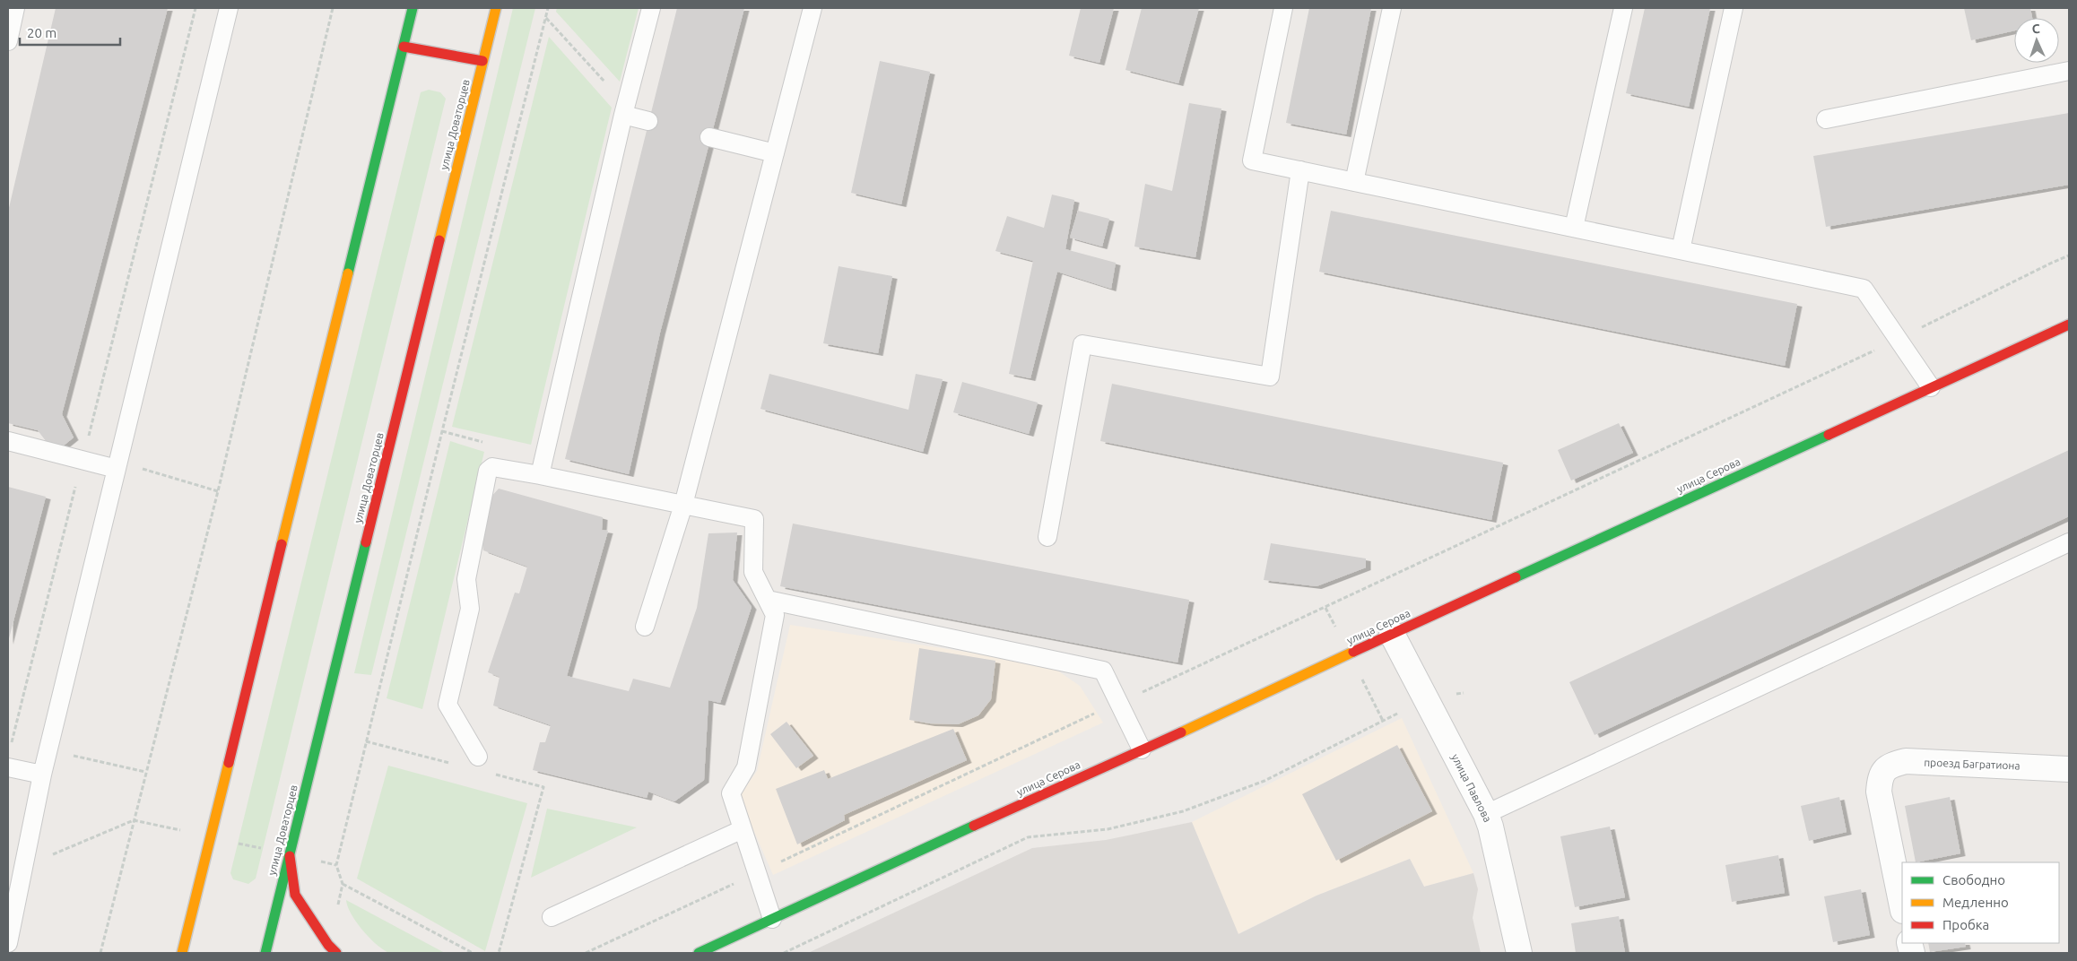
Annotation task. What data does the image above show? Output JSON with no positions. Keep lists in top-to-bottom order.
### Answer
{
  "streets": {
    "main road": ["улица Доваторцев", "улица Серова"],
    "street": ["проезд Багратиона", "улица Павлова"]
  },
  "crossings": [
    ["улица Серова", "улица Павлова"]
  ],
  "legend": ["Свободно", "Медленно", "Пробка"],
  "scale_bar": "20 m",
  "north": "top"
}
